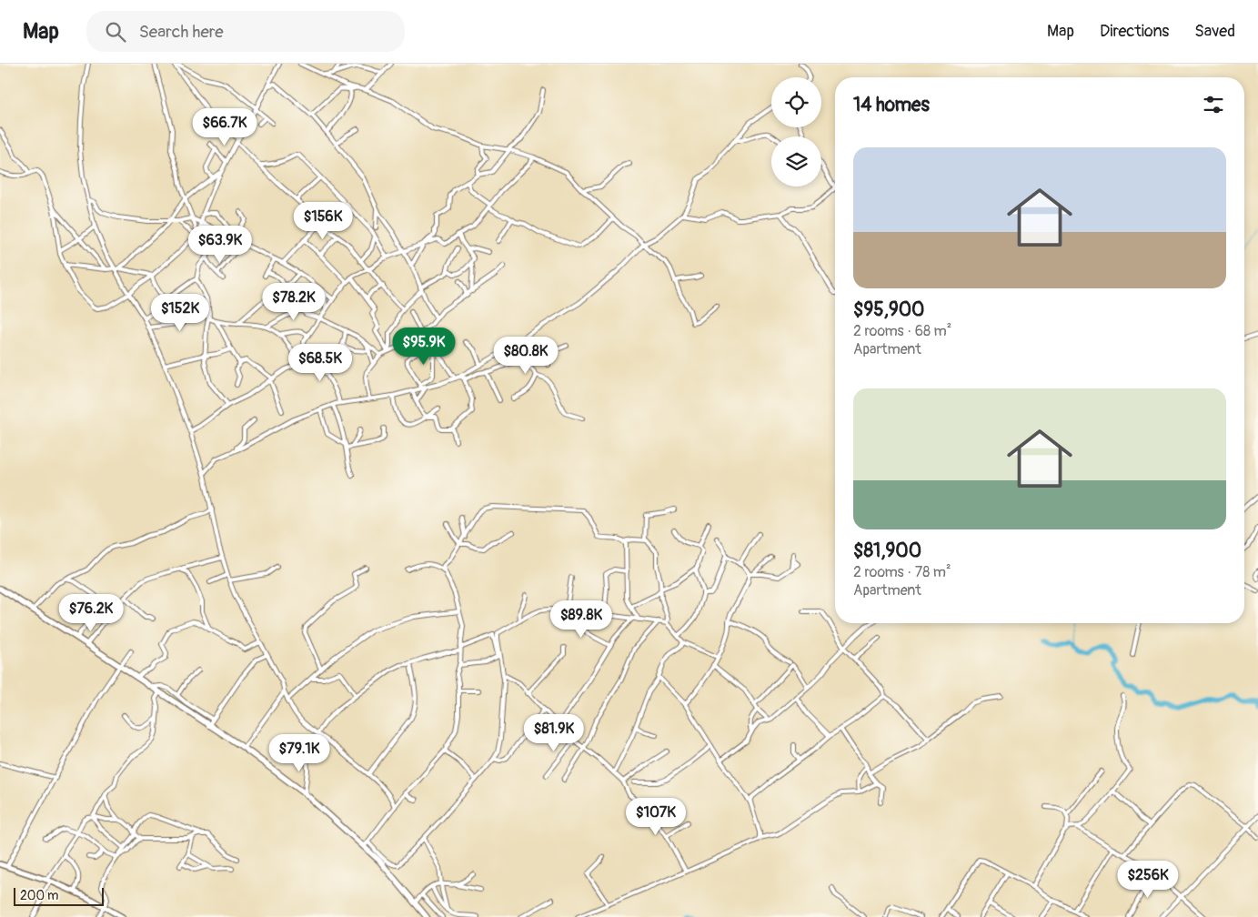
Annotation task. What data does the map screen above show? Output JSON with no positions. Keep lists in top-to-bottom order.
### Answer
{
  "scale_bar": "200 m",
  "page": {
    "header": "Map",
    "search": "Search here",
    "nav": ["Map", "Directions", "Saved"],
    "heading": "14 homes",
    "price": [
      "$66.7K",
      "$156K",
      "$63.9K",
      "$78.2K",
      "$152K",
      "$95.9K",
      "$80.8K",
      "$68.5K",
      "$76.2K",
      "$89.8K",
      "$81.9K",
      "$79.1K",
      "$107K",
      "$256K"
    ],
    "list": [
      {
        "name": "$95,900",
        "note": "2 rooms · 68 m² · Apartment"
      },
      {
        "name": "$81,900",
        "note": "2 rooms · 78 m² · Apartment"
      }
    ],
    "scale": "200 m"
  }
}
